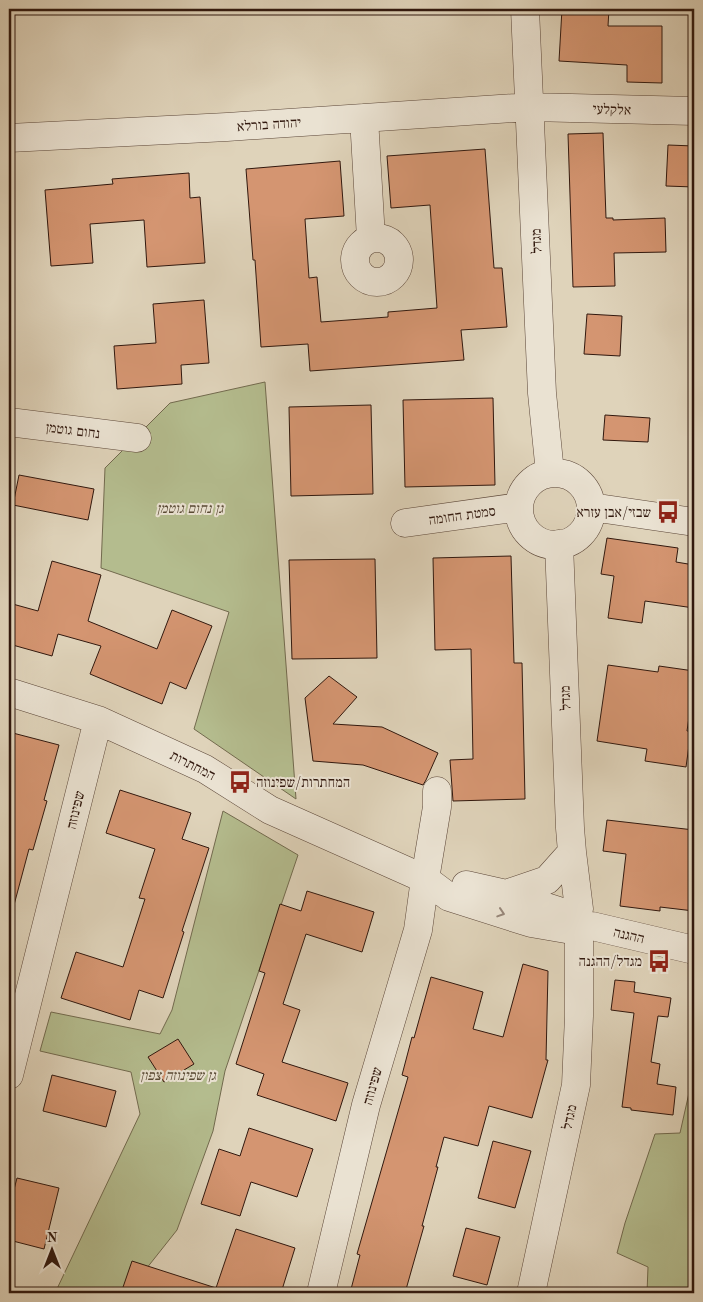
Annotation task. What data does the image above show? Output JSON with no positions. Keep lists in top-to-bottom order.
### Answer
{
  "streets": {
    "street": [
      "אלקלעי",
      "יהודה בורלא",
      "מגדל",
      "נחום גוטמן",
      "סמטת החומה",
      "המחתרות",
      "שפינוזה",
      "ההגנה"
    ]
  },
  "crossings": [
    ["אלקלעי", "יהודה בורלא"],
    ["אלקלעי", "מגדל"],
    ["יהודה בורלא", "מגדל"],
    ["מגדל", "סמטת החומה"],
    ["מגדל", "המחתרות"],
    ["מגדל", "ההגנה"],
    ["המחתרות", "שפינוזה"],
    ["המחתרות", "ההגנה"]
  ],
  "parks": ["גן נחום גוטמן", "גן שפינוזה צפון"],
  "places": {
    "bus stop": ["שבזי/אבן עזרא", "המחתרות/שפינוזה", "מגדל/ההגנה"]
  },
  "north": "top"
}
